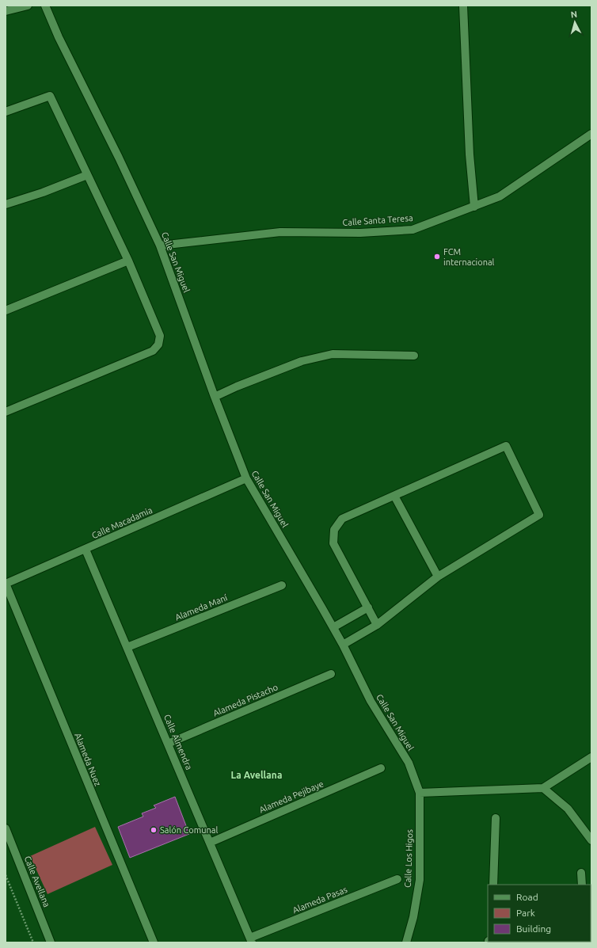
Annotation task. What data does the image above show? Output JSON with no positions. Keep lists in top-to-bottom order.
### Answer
{
  "streets": {
    "street": [
      "Calle Santa Teresa",
      "Calle San Miguel",
      "Calle Macadamia",
      "Alameda Maní",
      "Alameda Pistacho",
      "Calle Almendra",
      "Alameda Nuez",
      "Alameda Pejibaye",
      "Calle Los Higos",
      "Calle Avellana",
      "Alameda Pasas"
    ]
  },
  "crossings": [
    ["Calle Santa Teresa", "Calle San Miguel"],
    ["Calle San Miguel", "Calle Macadamia"],
    ["Calle San Miguel", "Calle Los Higos"],
    ["Calle Macadamia", "Calle Almendra"],
    ["Calle Macadamia", "Alameda Nuez"],
    ["Alameda Maní", "Calle Almendra"],
    ["Alameda Pistacho", "Calle Almendra"],
    ["Calle Almendra", "Alameda Pejibaye"],
    ["Calle Almendra", "Alameda Pasas"]
  ],
  "districts": ["La Avellana"],
  "places": ["FCM internacional", "Salón Comunal"],
  "legend": ["Road", "Park", "Building"],
  "north": "top"
}
